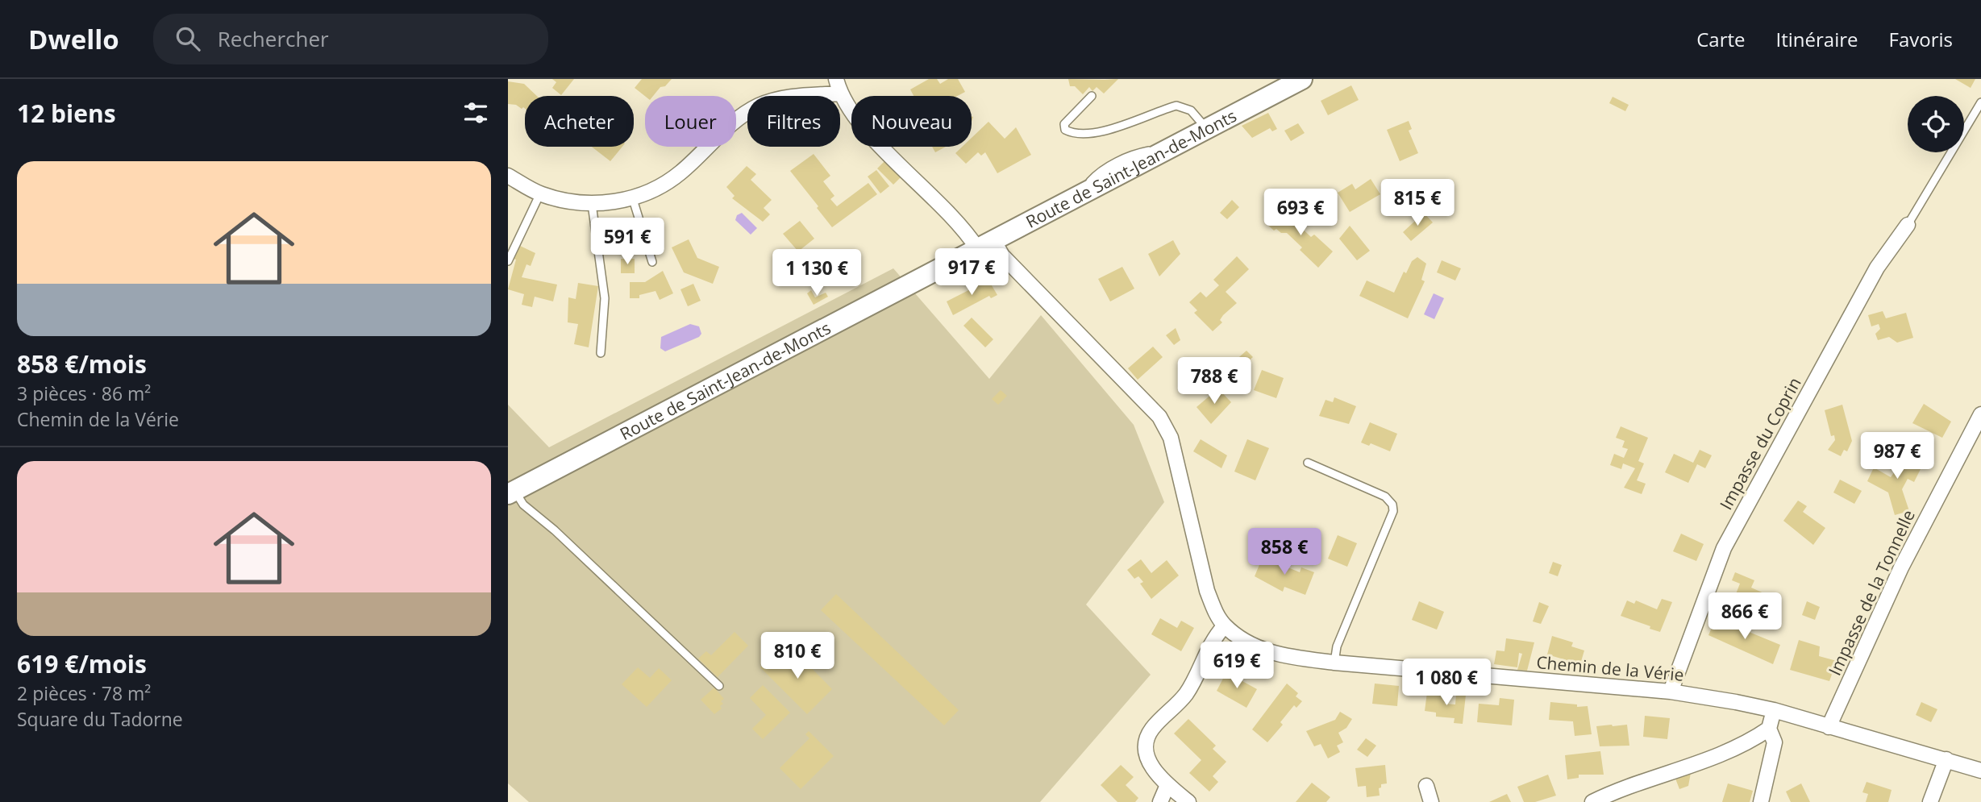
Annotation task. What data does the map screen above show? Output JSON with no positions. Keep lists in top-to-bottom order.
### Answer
{
  "streets": {
    "main road": ["Route de Saint-Jean-de-Monts"],
    "street": ["Impasse du Coprin", "Impasse de la Tonnelle", "Chemin de la Vérie"]
  },
  "crossings": [
    ["Route de Saint-Jean-de-Monts", "Chemin de la Vérie"],
    ["Impasse du Coprin", "Chemin de la Vérie"],
    ["Impasse de la Tonnelle", "Chemin de la Vérie"]
  ],
  "page": {
    "header": "Dwello",
    "search": "Rechercher",
    "nav": ["Carte", "Itinéraire", "Favoris"],
    "heading": "12 biens",
    "chip": [
      "Acheter",
      "Louer",
      "Filtres",
      "Nouveau"
    ],
    "list": [
      {
        "name": "858 €/mois",
        "note": "3 pièces · 86 m² · Chemin de la Vérie"
      },
      {
        "name": "619 €/mois",
        "note": "2 pièces · 78 m² · Square du Tadorne"
      }
    ],
    "price": [
      "815 €",
      "693 €",
      "591 €",
      "917 €",
      "1 130 €",
      "788 €",
      "987 €",
      "858 €",
      "866 €",
      "810 €",
      "619 €",
      "1 080 €"
    ]
  }
}
